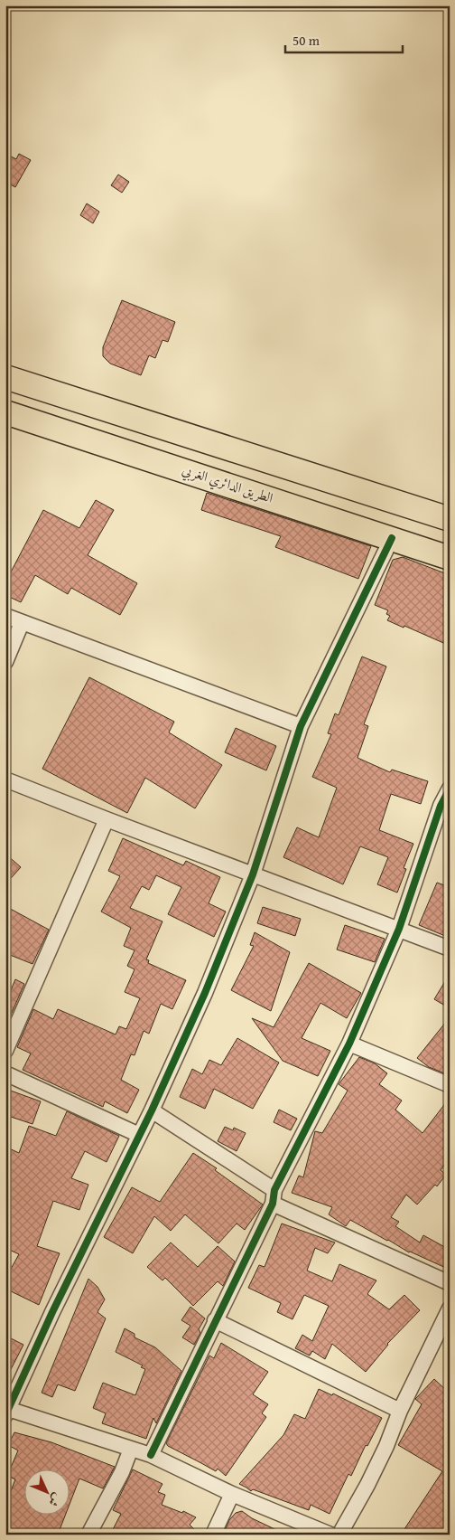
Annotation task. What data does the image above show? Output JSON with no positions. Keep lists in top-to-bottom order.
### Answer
{
  "streets": {
    "main road": ["الطريق الدائري الغربي"]
  },
  "scale_bar": "50 m",
  "north": "bottom right"
}
